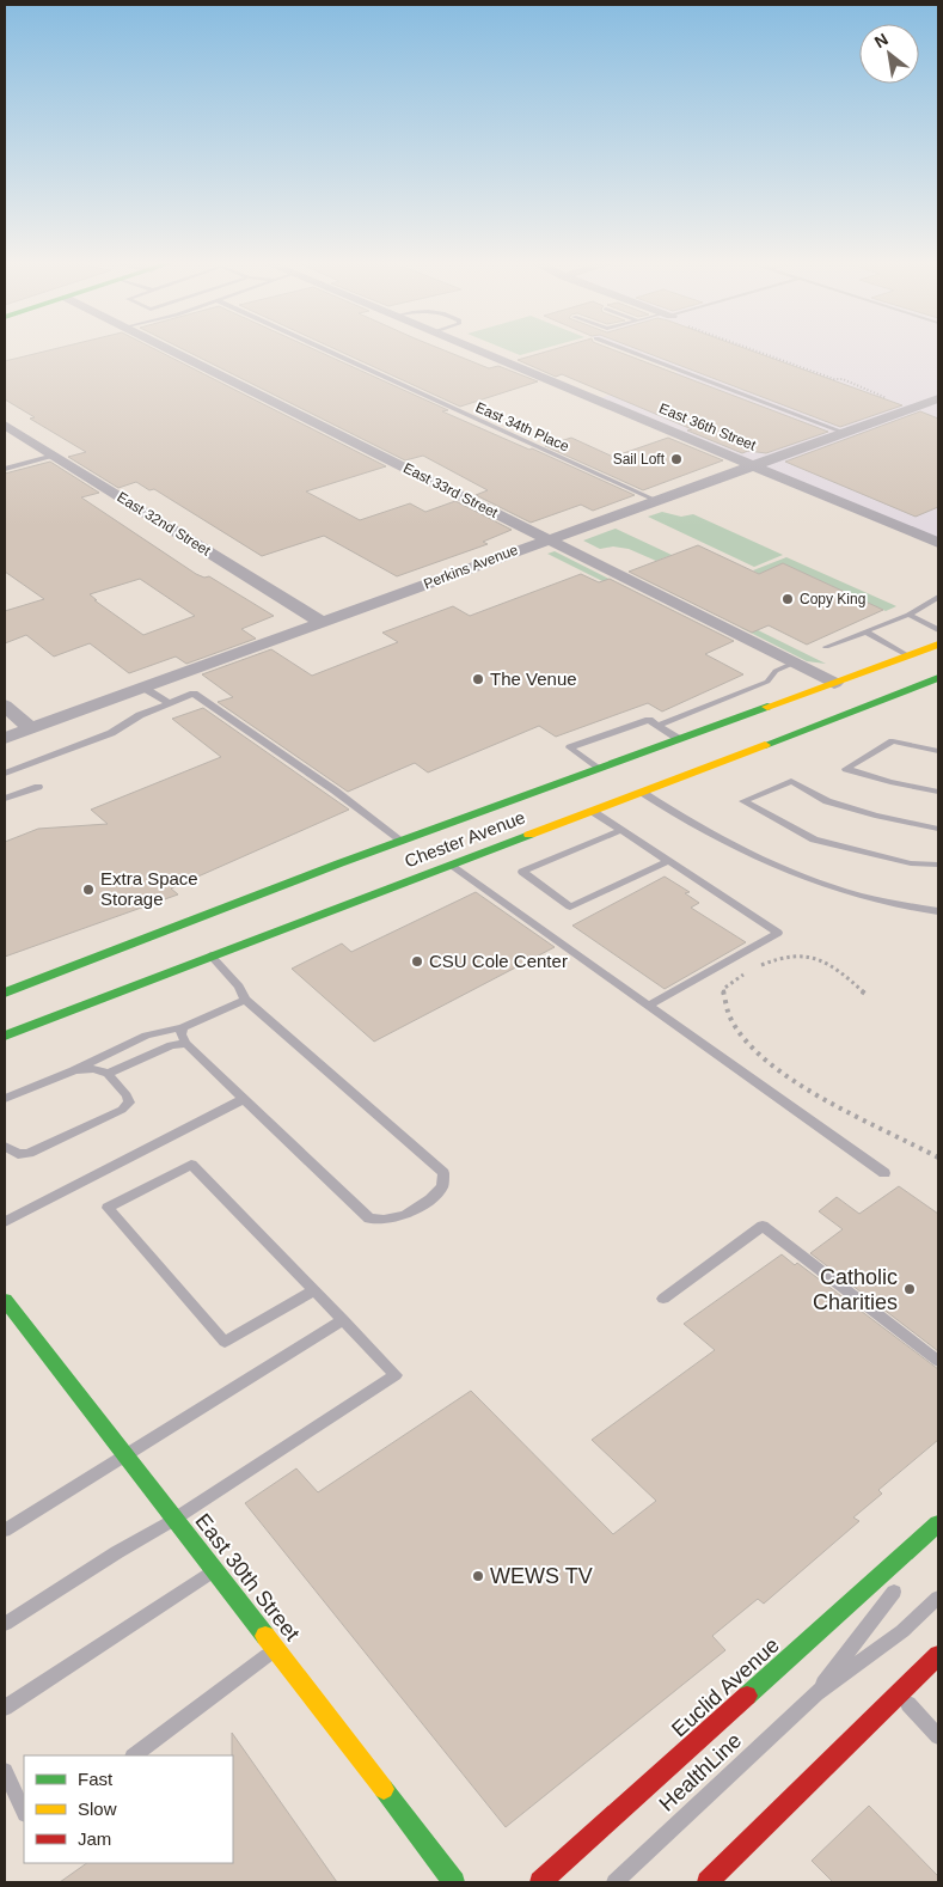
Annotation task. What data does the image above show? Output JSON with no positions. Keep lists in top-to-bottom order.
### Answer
{
  "streets": {
    "main road": ["Chester Avenue", "East 30th Street", "Euclid Avenue"],
    "street": [
      "East 36th Street",
      "East 33rd Street",
      "East 32nd Street",
      "Perkins Avenue"
    ],
    "lane": ["East 34th Place", "HealthLine"]
  },
  "crossings": [
    ["East 34th Place", "Perkins Avenue"],
    ["East 36th Street", "Perkins Avenue"],
    ["East 33rd Street", "Perkins Avenue"],
    ["East 33rd Street", "Chester Avenue"],
    ["East 32nd Street", "Perkins Avenue"],
    ["Euclid Avenue", "HealthLine"]
  ],
  "places": [
    "Sail Loft",
    "Copy King",
    "The Venue",
    "Extra Space Storage",
    "CSU Cole Center",
    "Catholic Charities",
    "WEWS TV"
  ],
  "legend": ["Fast", "Slow", "Jam"],
  "north": "top left"
}
